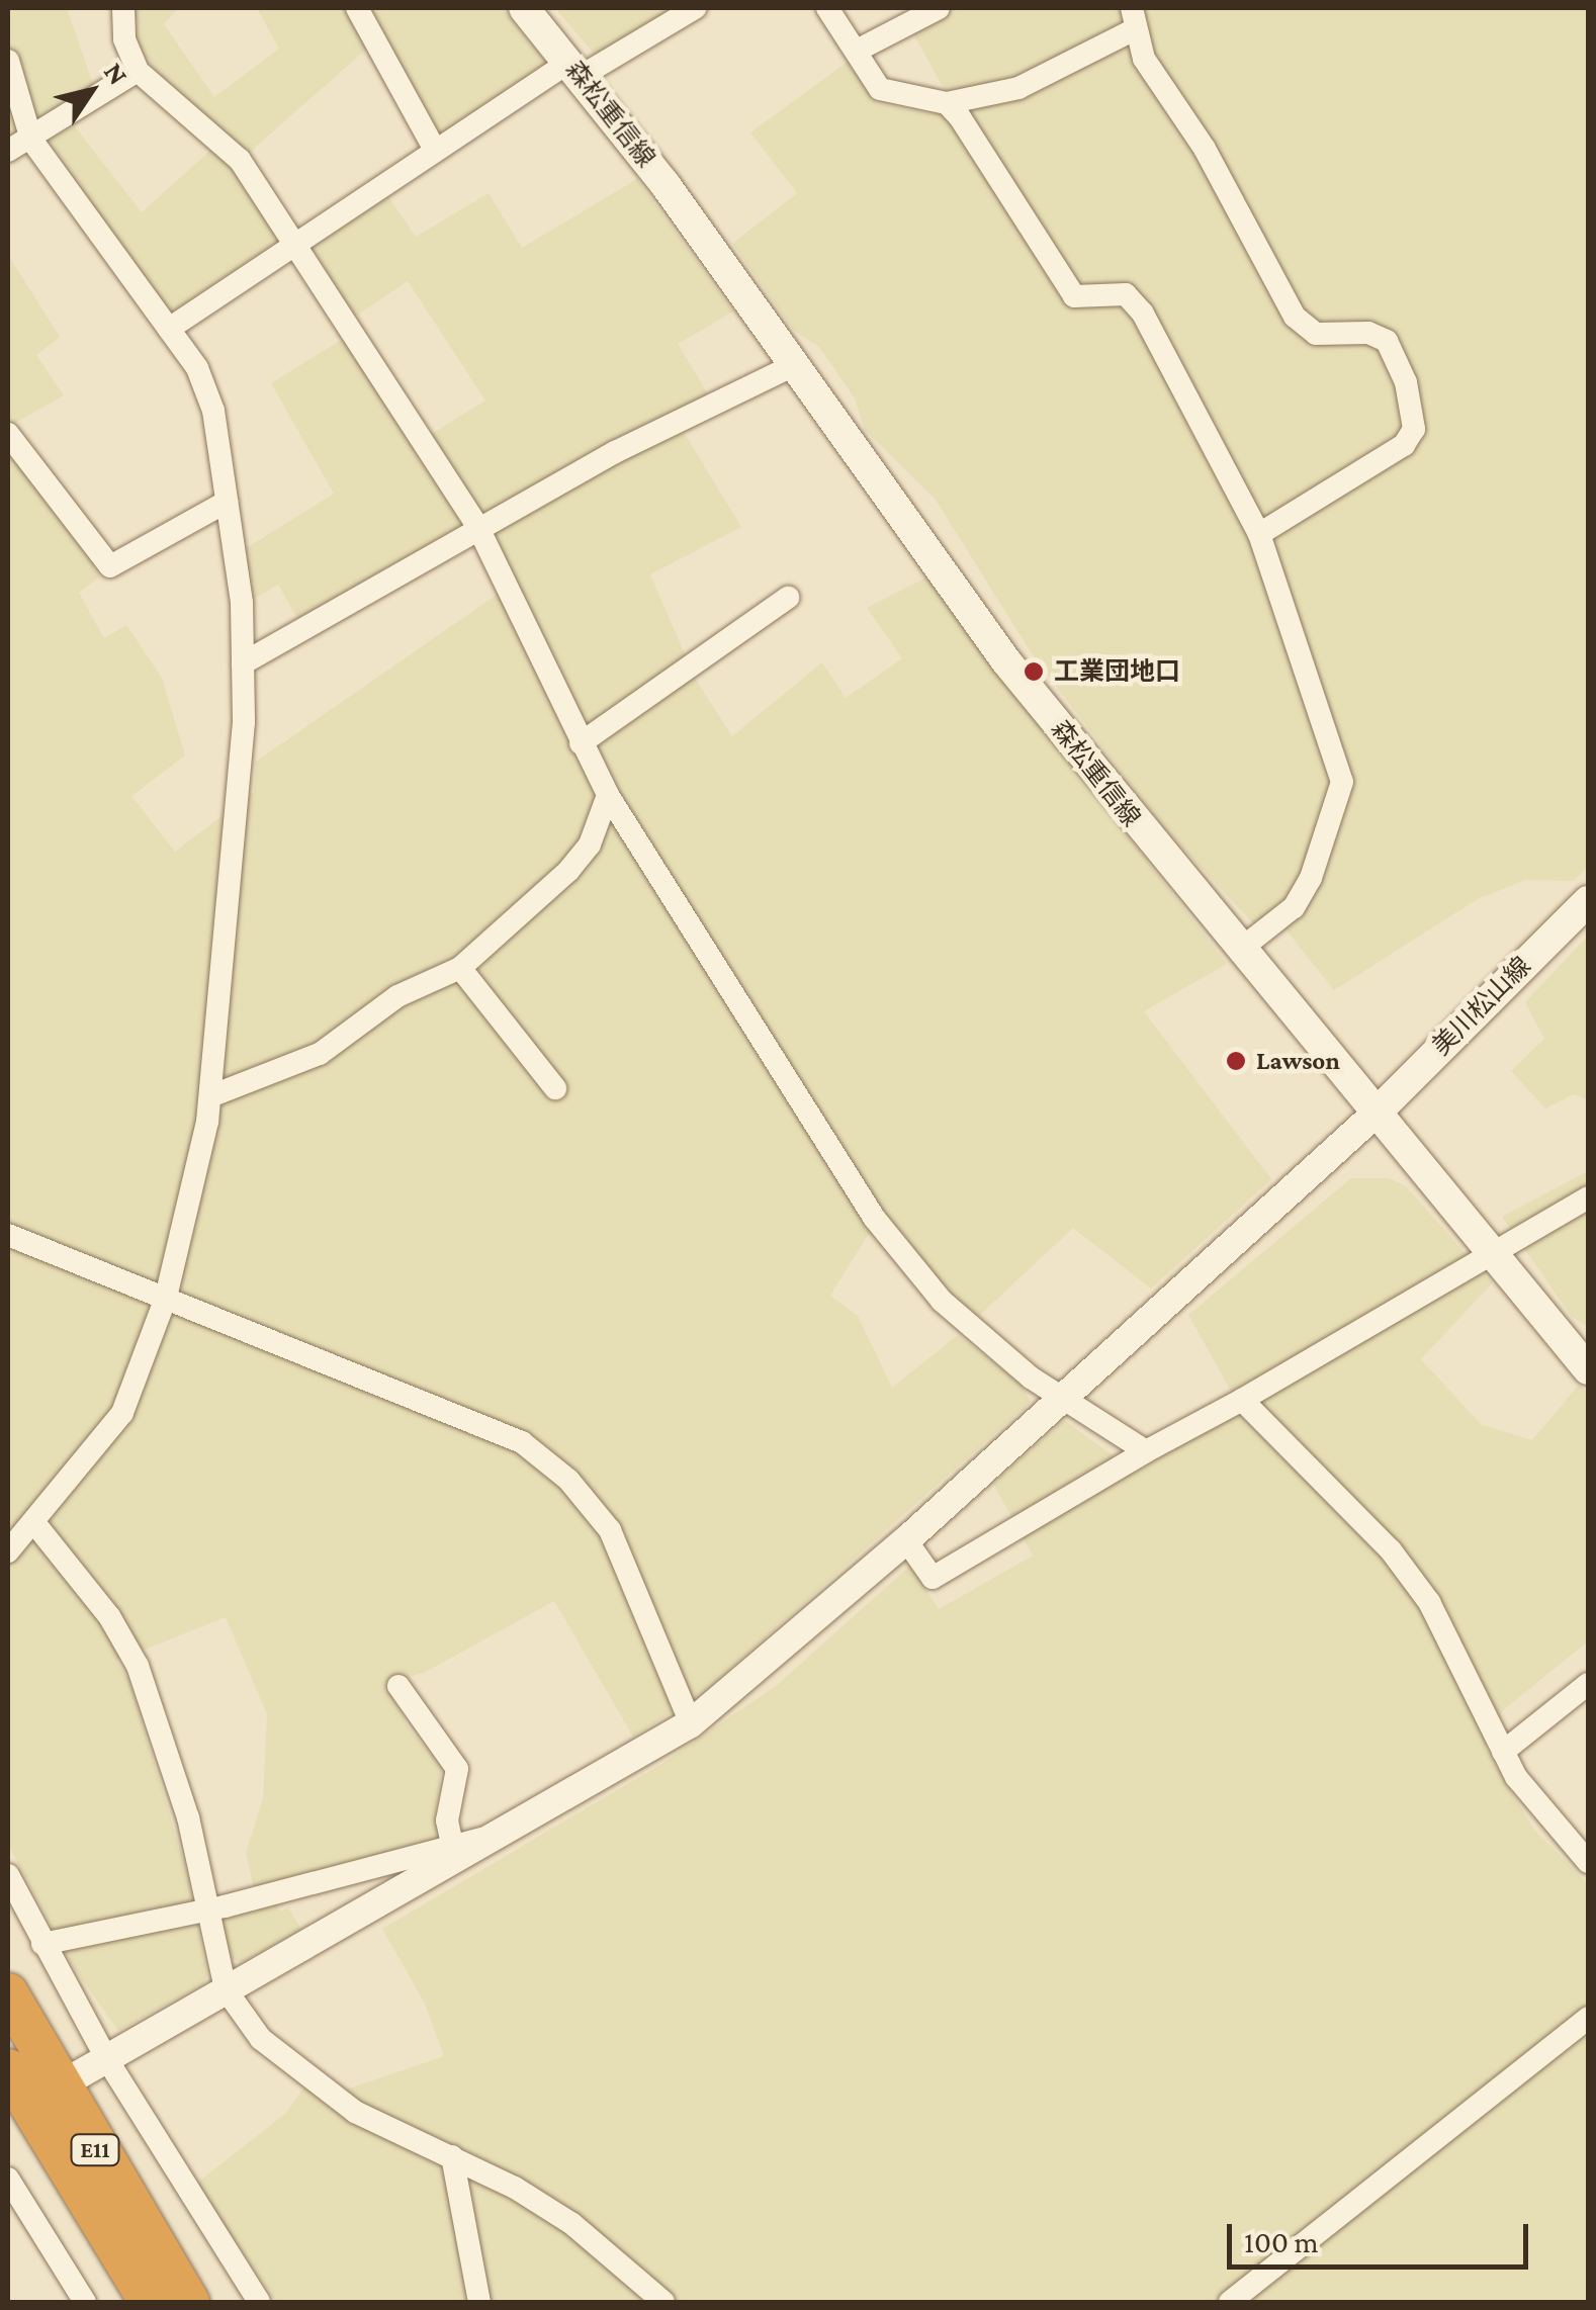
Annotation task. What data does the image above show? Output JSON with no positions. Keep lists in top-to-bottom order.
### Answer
{
  "streets": {
    "highway": ["E11"],
    "main road": ["森松重信線", "美川松山線"]
  },
  "crossings": [
    ["森松重信線", "美川松山線"]
  ],
  "places": ["工業団地口", "Lawson"],
  "scale_bar": "100 m",
  "north": "top right"
}
